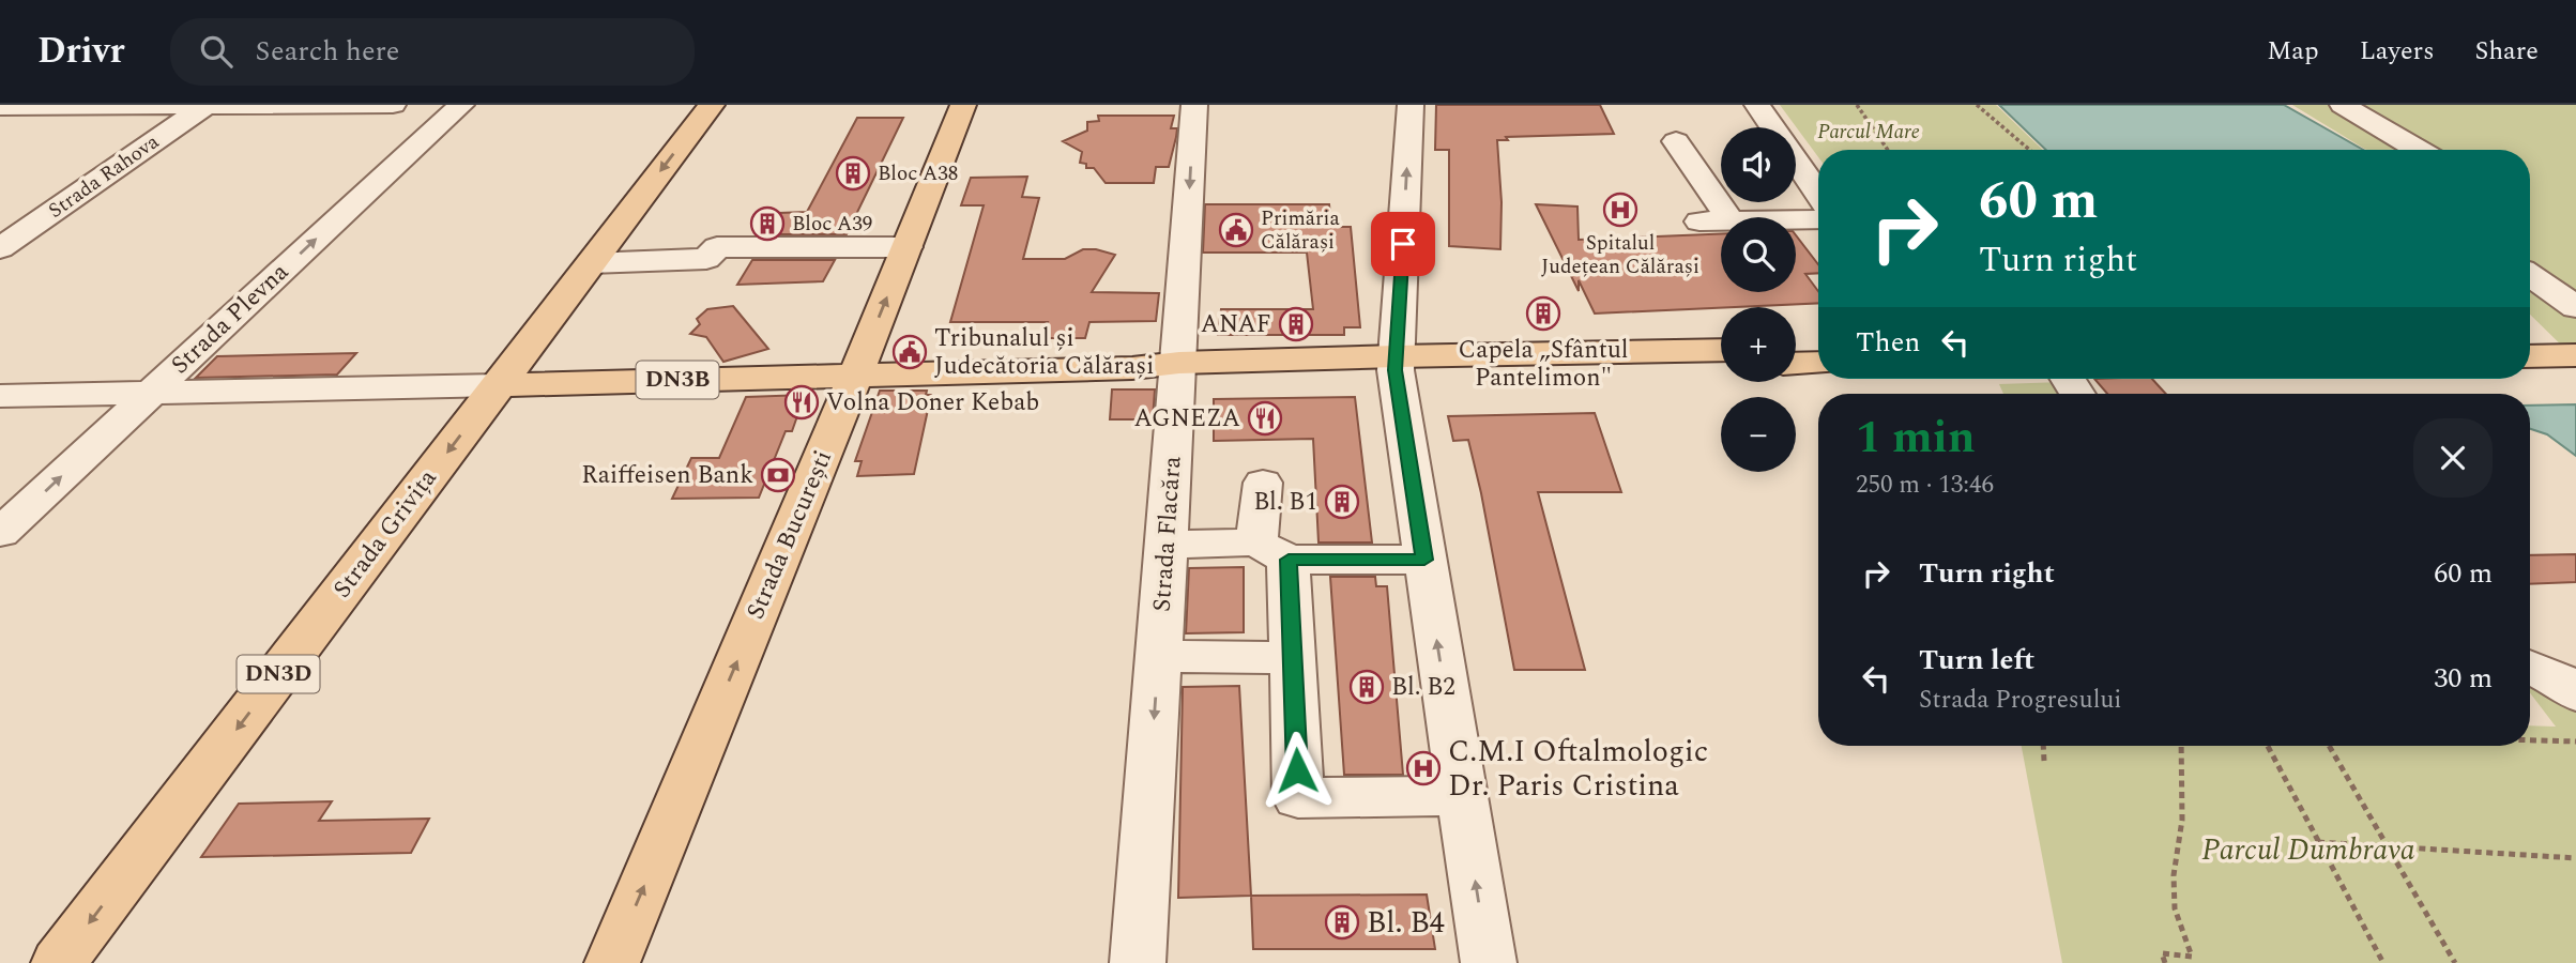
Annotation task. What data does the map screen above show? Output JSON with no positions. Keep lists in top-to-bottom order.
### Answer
{
  "streets": {
    "main road": [
      "DN3B",
      "Strada Grivița",
      "Strada București",
      "DN3D"
    ],
    "street": ["Strada Rahova", "Strada Plevna", "Strada Flacăra"]
  },
  "crossings": [
    ["DN3B", "Strada Grivița"],
    ["DN3B", "Strada Flacăra"],
    ["DN3B", "Strada București"]
  ],
  "one_way": ["Strada Plevna", "Strada Grivița", "Strada București"],
  "parks": ["Parcul Mare", "Parcul Dumbrava"],
  "places": {
    "building": [
      "Bloc A38",
      "Bloc A39",
      "Capela „Sfântul Pantelimon\"",
      "ANAF",
      "Bl. B1",
      "Bl. B2",
      "Bl. B4"
    ],
    "hospital": ["Spitalul Județean Călărași", "C.M.I Oftalmologic Dr. Paris Cristina"],
    "public building": ["Primăria Călărași", "Tribunalul și Judecătoria Călărași"],
    "restaurant": ["Volna Doner Kebab", "AGNEZA"],
    "bank": ["Raiffeisen Bank"]
  },
  "page": {
    "header": "Drivr",
    "search": "Search here",
    "nav": ["Map", "Layers", "Share"],
    "map_buttons": ["+", "−"],
    "turn": ["60 m", "Turn right"],
    "then": "Then",
    "heading": ["1 min", "250 m · 13:46"],
    "list": [
      {
        "name": "Turn right",
        "value": "60 m"
      },
      {
        "name": "Turn left",
        "note": "Strada Progresului",
        "value": "30 m"
      }
    ]
  }
}
